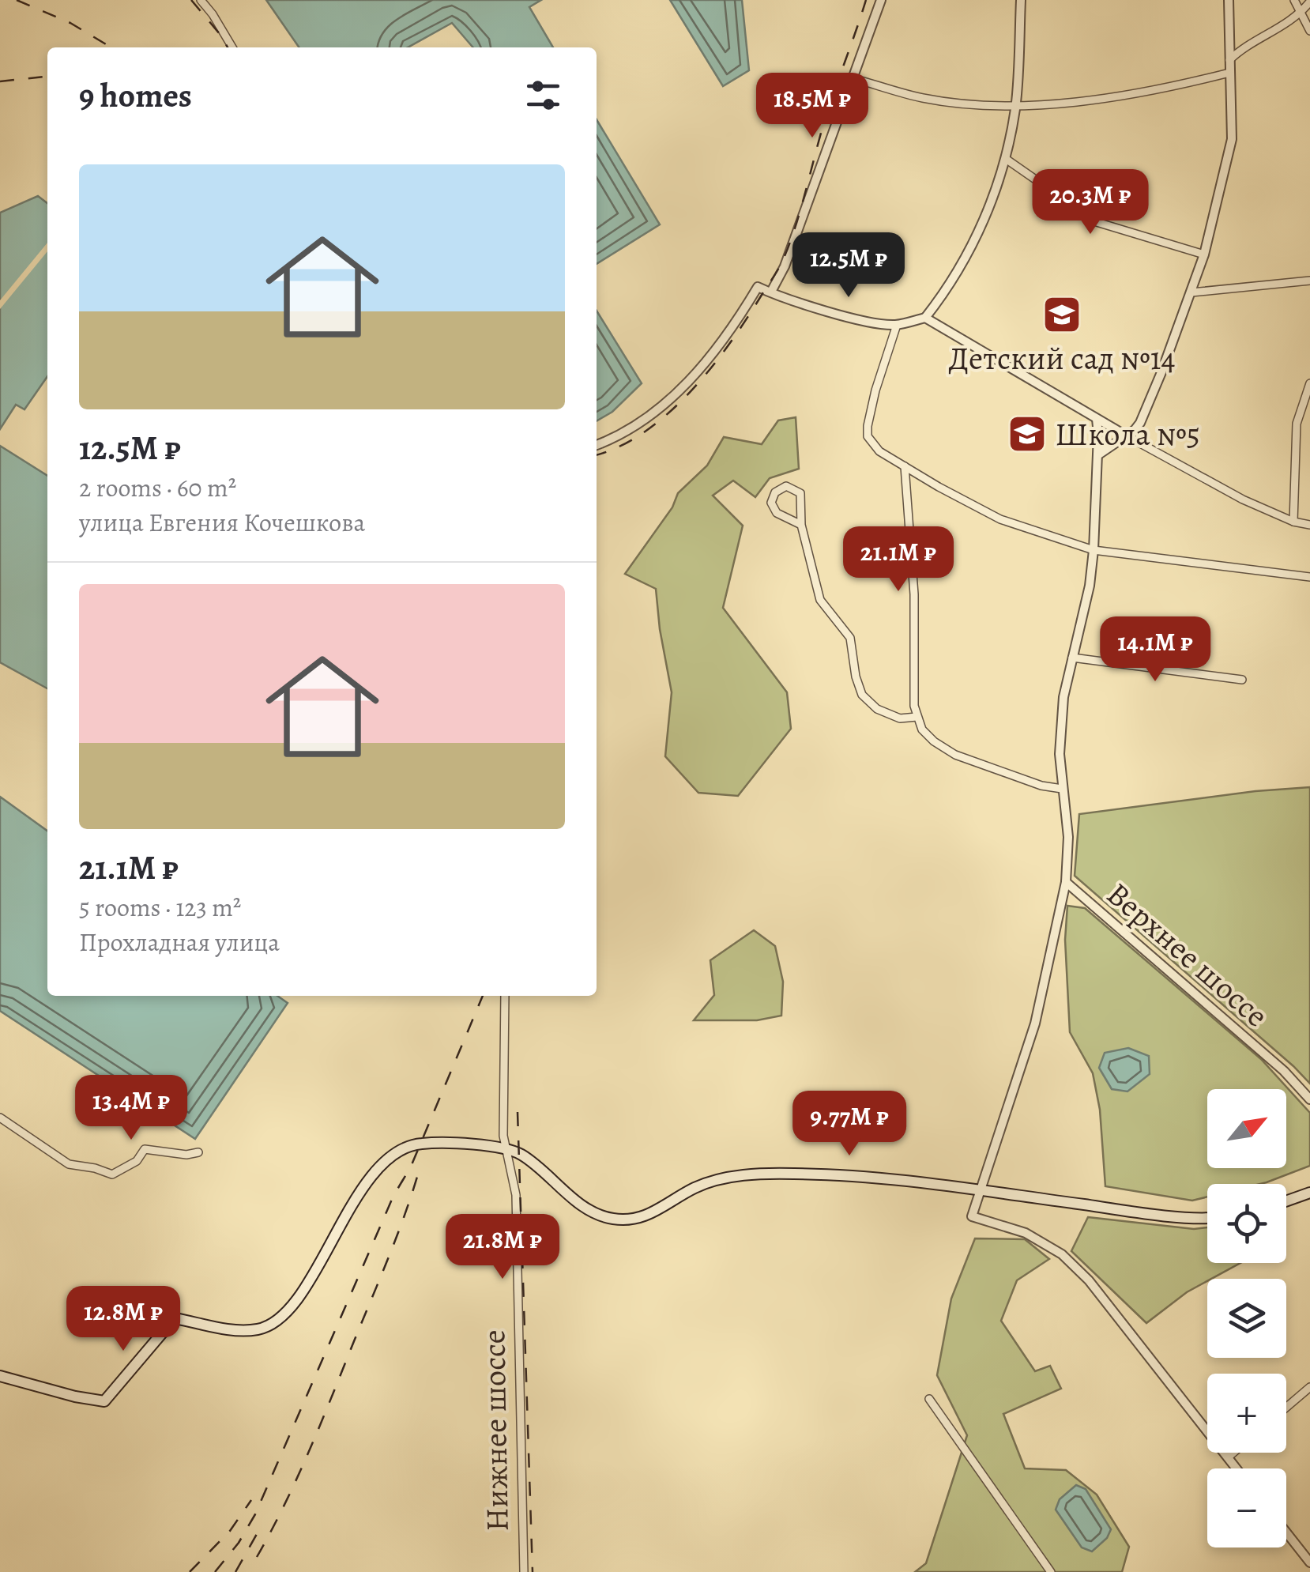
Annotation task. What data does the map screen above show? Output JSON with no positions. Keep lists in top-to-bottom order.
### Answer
{
  "streets": {
    "street": ["Верхнее шоссе", "Нижнее шоссе"]
  },
  "places": {
    "school or university": ["Детский сад №14", "Школа №5"]
  },
  "north": "top right",
  "page": {
    "heading": "9 homes",
    "price": [
      "18.5M ₽",
      "20.3M ₽",
      "12.5M ₽",
      "21.1M ₽",
      "14.1M ₽",
      "13.4M ₽",
      "9.77M ₽",
      "21.8M ₽",
      "12.8M ₽"
    ],
    "list": [
      {
        "name": "12.5M ₽",
        "note": "2 rooms · 60 m² · улица Евгения Кочешкова"
      },
      {
        "name": "21.1M ₽",
        "note": "5 rooms · 123 m² · Прохладная улица"
      }
    ],
    "map_buttons": ["+", "−"]
  }
}
